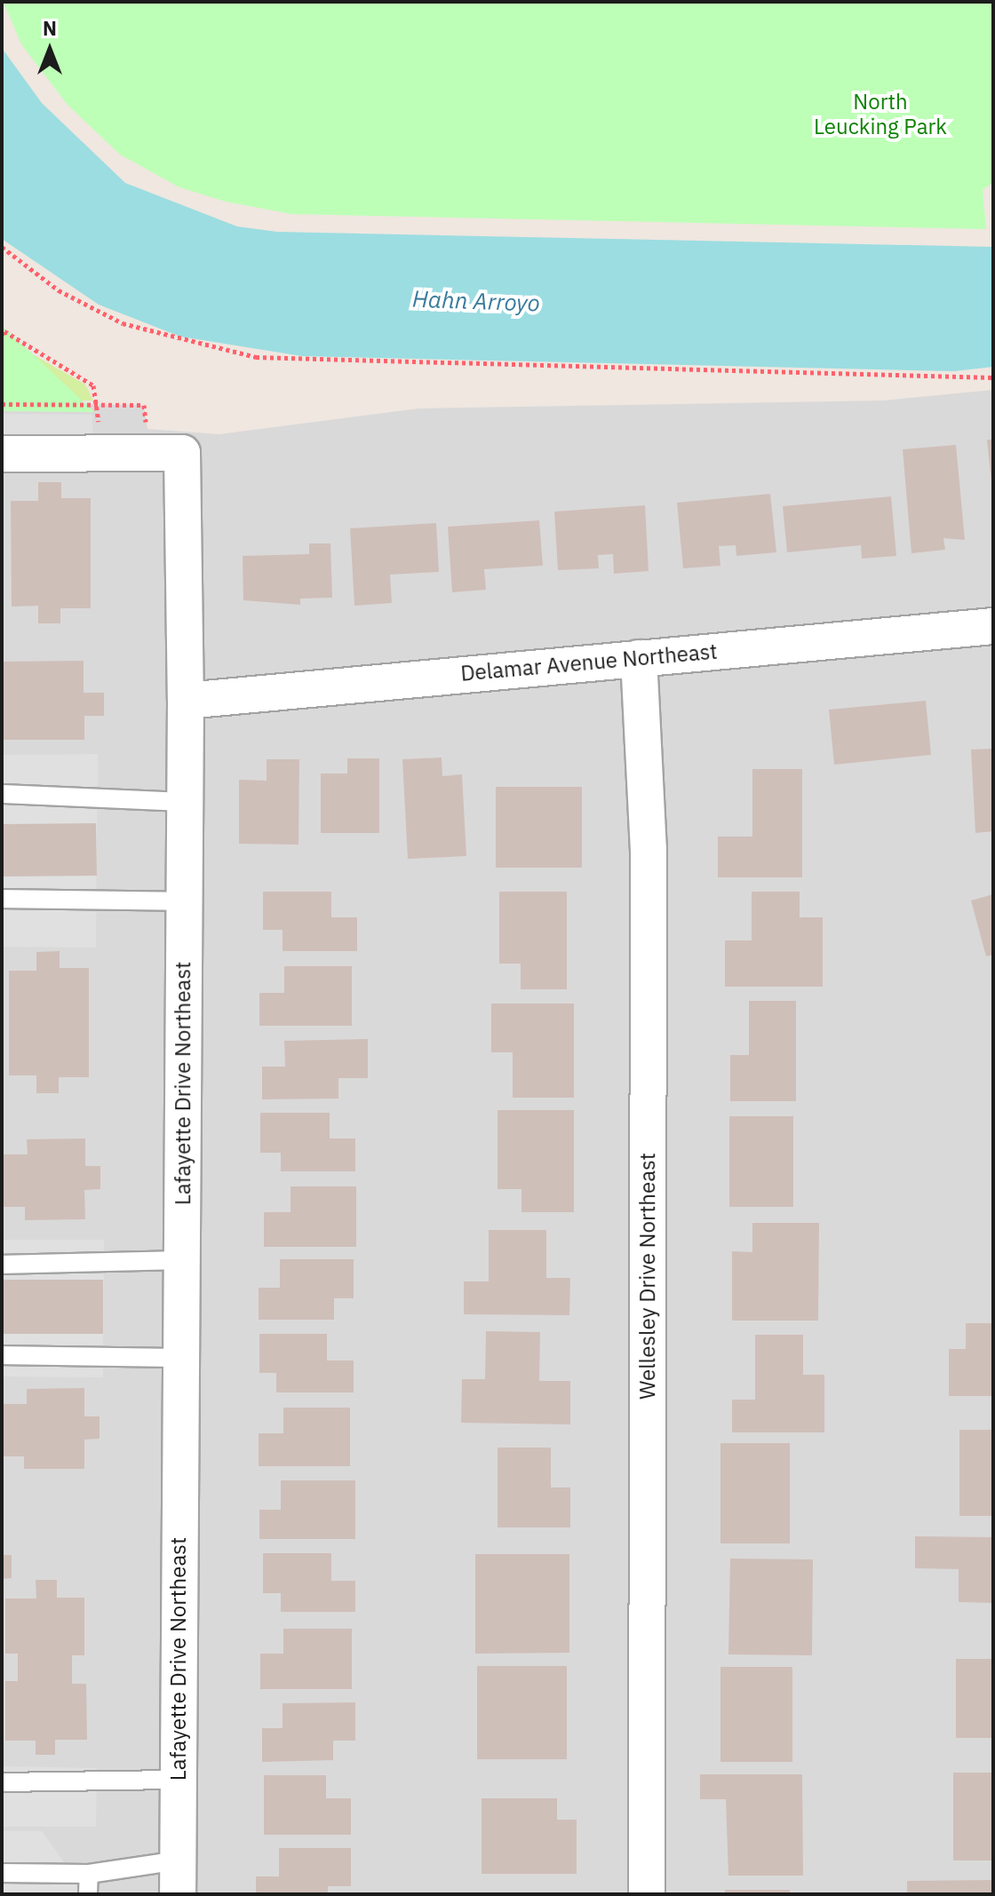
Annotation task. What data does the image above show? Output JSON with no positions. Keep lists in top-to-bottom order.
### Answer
{
  "streets": {
    "street": ["Delamar Avenue Northeast", "Lafayette Drive Northeast", "Wellesley Drive Northeast"]
  },
  "crossings": [
    ["Delamar Avenue Northeast", "Lafayette Drive Northeast"],
    ["Delamar Avenue Northeast", "Wellesley Drive Northeast"]
  ],
  "water": ["Hahn Arroyo"],
  "parks": ["North Leucking Park"],
  "north": "top"
}
